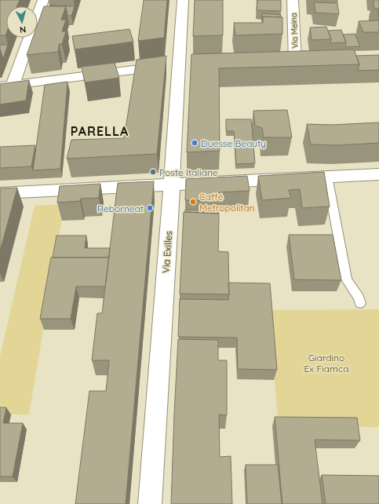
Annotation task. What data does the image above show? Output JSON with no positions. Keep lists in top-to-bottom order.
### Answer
{
  "streets": {
    "street": ["Via Meina", "Via Exilles"]
  },
  "districts": ["PARELLA"],
  "parks": ["Giardino Ex Fiamca"],
  "places": [
    "Duesse Beauty",
    "Poste Italiane",
    "Caffé Metropolitan",
    "Reborneat"
  ],
  "north": "bottom"
}
